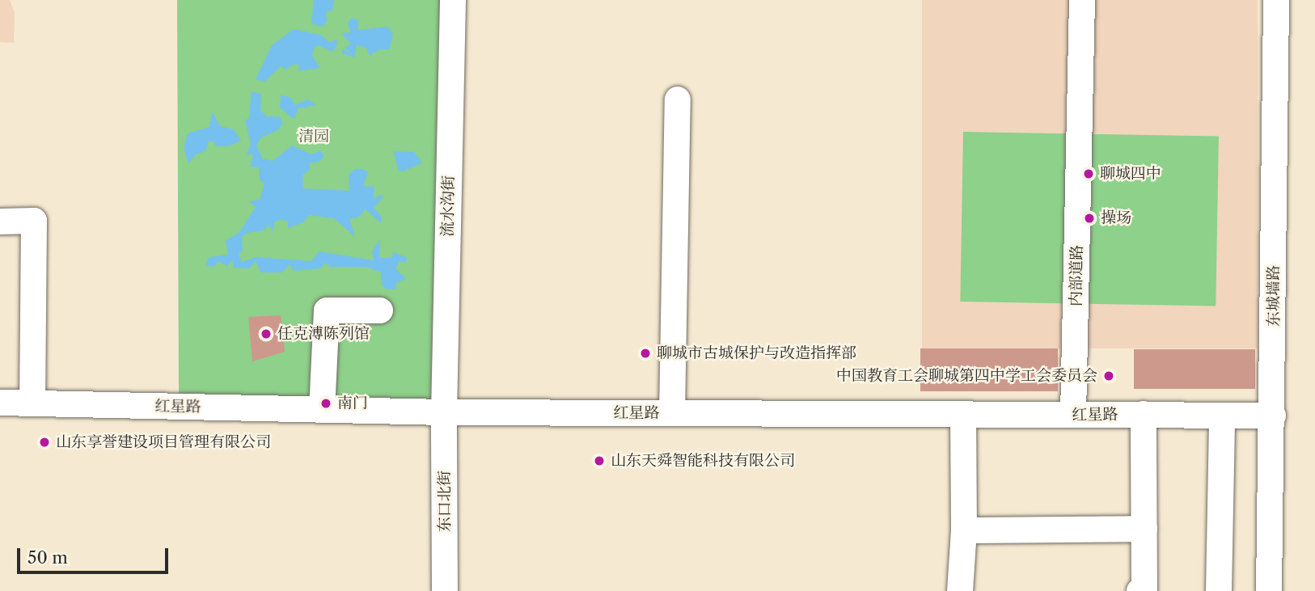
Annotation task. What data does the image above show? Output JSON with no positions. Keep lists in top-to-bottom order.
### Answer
{
  "streets": {
    "street": [
      "流水沟街",
      "内部道路",
      "东城墙路",
      "红星路",
      "东口北街"
    ]
  },
  "crossings": [
    ["流水沟街", "红星路"],
    ["流水沟街", "东口北街"],
    ["内部道路", "红星路"],
    ["东城墙路", "红星路"],
    ["红星路", "东口北街"]
  ],
  "parks": ["清园"],
  "places": [
    "聊城四中",
    "操场",
    "任克溥陈列馆",
    "聊城市古城保护与改造指挥部",
    "中国教育工会聊城第四中学工会委员会",
    "南门",
    "山东享誉建设项目管理有限公司",
    "山东天舜智能科技有限公司"
  ],
  "scale_bar": "50 m"
}
